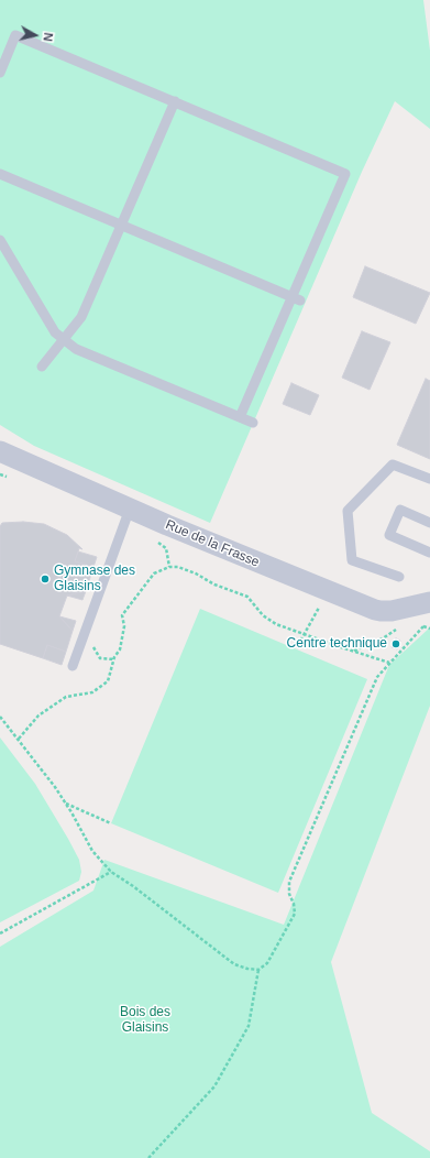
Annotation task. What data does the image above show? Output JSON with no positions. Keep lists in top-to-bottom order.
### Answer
{
  "streets": {
    "street": ["Rue de la Frasse"]
  },
  "parks": ["Bois des Glaisins"],
  "places": ["Gymnase des Glaisins", "Centre technique"],
  "north": "right"
}
